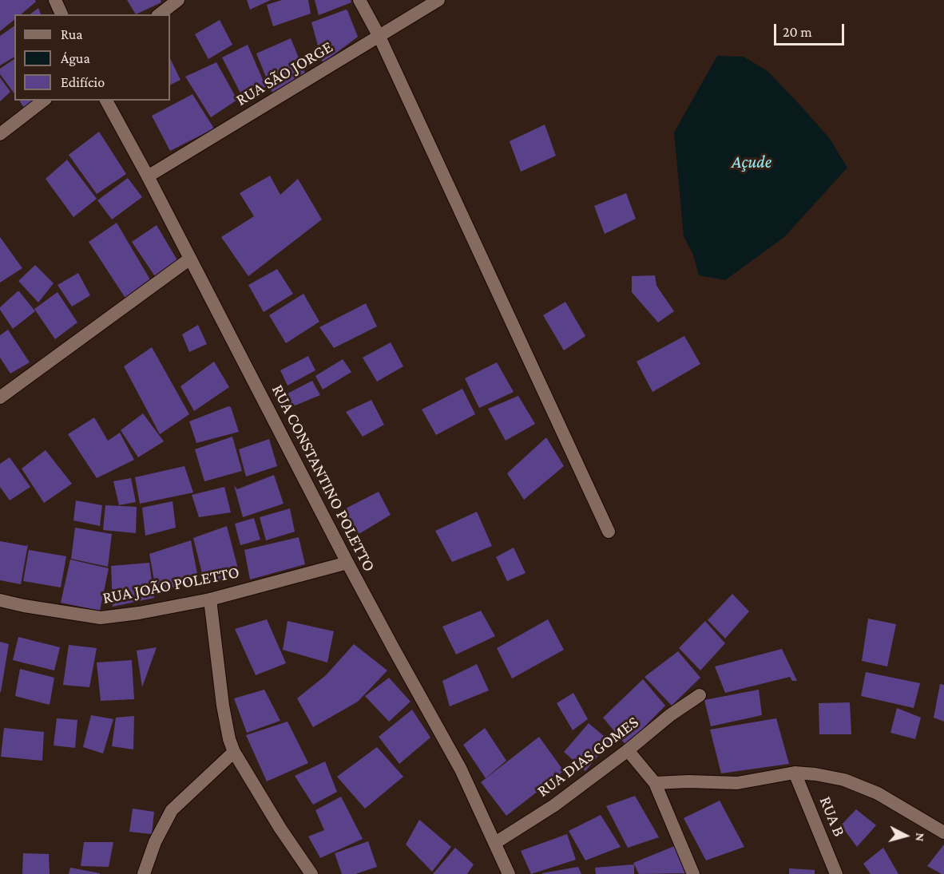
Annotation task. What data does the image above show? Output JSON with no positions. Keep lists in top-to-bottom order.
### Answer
{
  "streets": {
    "street": [
      "RUA SÃO JORGE",
      "RUA CONSTANTINO POLETTO",
      "RUA JOÃO POLETTO",
      "RUA DIAS GOMES",
      "RUA B"
    ]
  },
  "crossings": [
    ["RUA SÃO JORGE", "RUA CONSTANTINO POLETTO"],
    ["RUA CONSTANTINO POLETTO", "RUA JOÃO POLETTO"],
    ["RUA CONSTANTINO POLETTO", "RUA DIAS GOMES"]
  ],
  "water": ["Açude"],
  "legend": ["Rua", "Água", "Edifício"],
  "scale_bar": "20 m",
  "north": "right"
}
